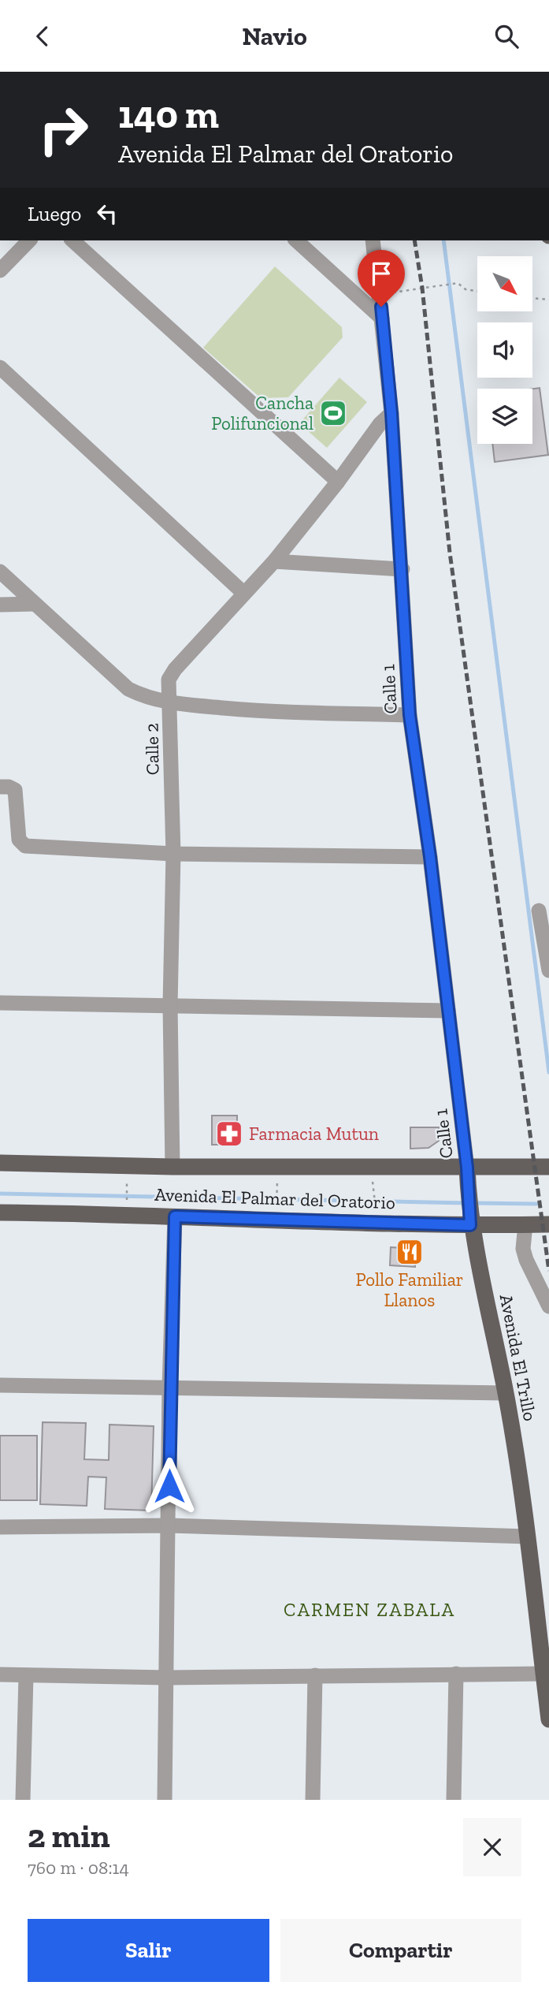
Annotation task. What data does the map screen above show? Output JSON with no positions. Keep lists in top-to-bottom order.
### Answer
{
  "streets": {
    "main road": ["Avenida El Palmar del Oratorio", "Avenida El Trillo"],
    "street": ["Calle 1", "Calle 2"]
  },
  "crossings": [
    ["Calle 1", "Calle 2"],
    ["Calle 1", "Avenida El Palmar del Oratorio"],
    ["Calle 1", "Avenida El Trillo"],
    ["Calle 2", "Avenida El Palmar del Oratorio"],
    ["Avenida El Palmar del Oratorio", "Avenida El Trillo"]
  ],
  "districts": ["CARMEN ZABALA"],
  "places": {
    "sports": ["Cancha Polifuncional"],
    "pharmacy": ["Farmacia Mutun"],
    "restaurant": ["Pollo Familiar Llanos"]
  },
  "north": "bottom right",
  "page": {
    "header": "Navio",
    "turn": ["140 m", "Avenida El Palmar del Oratorio"],
    "then": "Luego",
    "heading": ["2 min", "760 m · 08:14"],
    "buttons": ["Salir", "Compartir"]
  }
}
